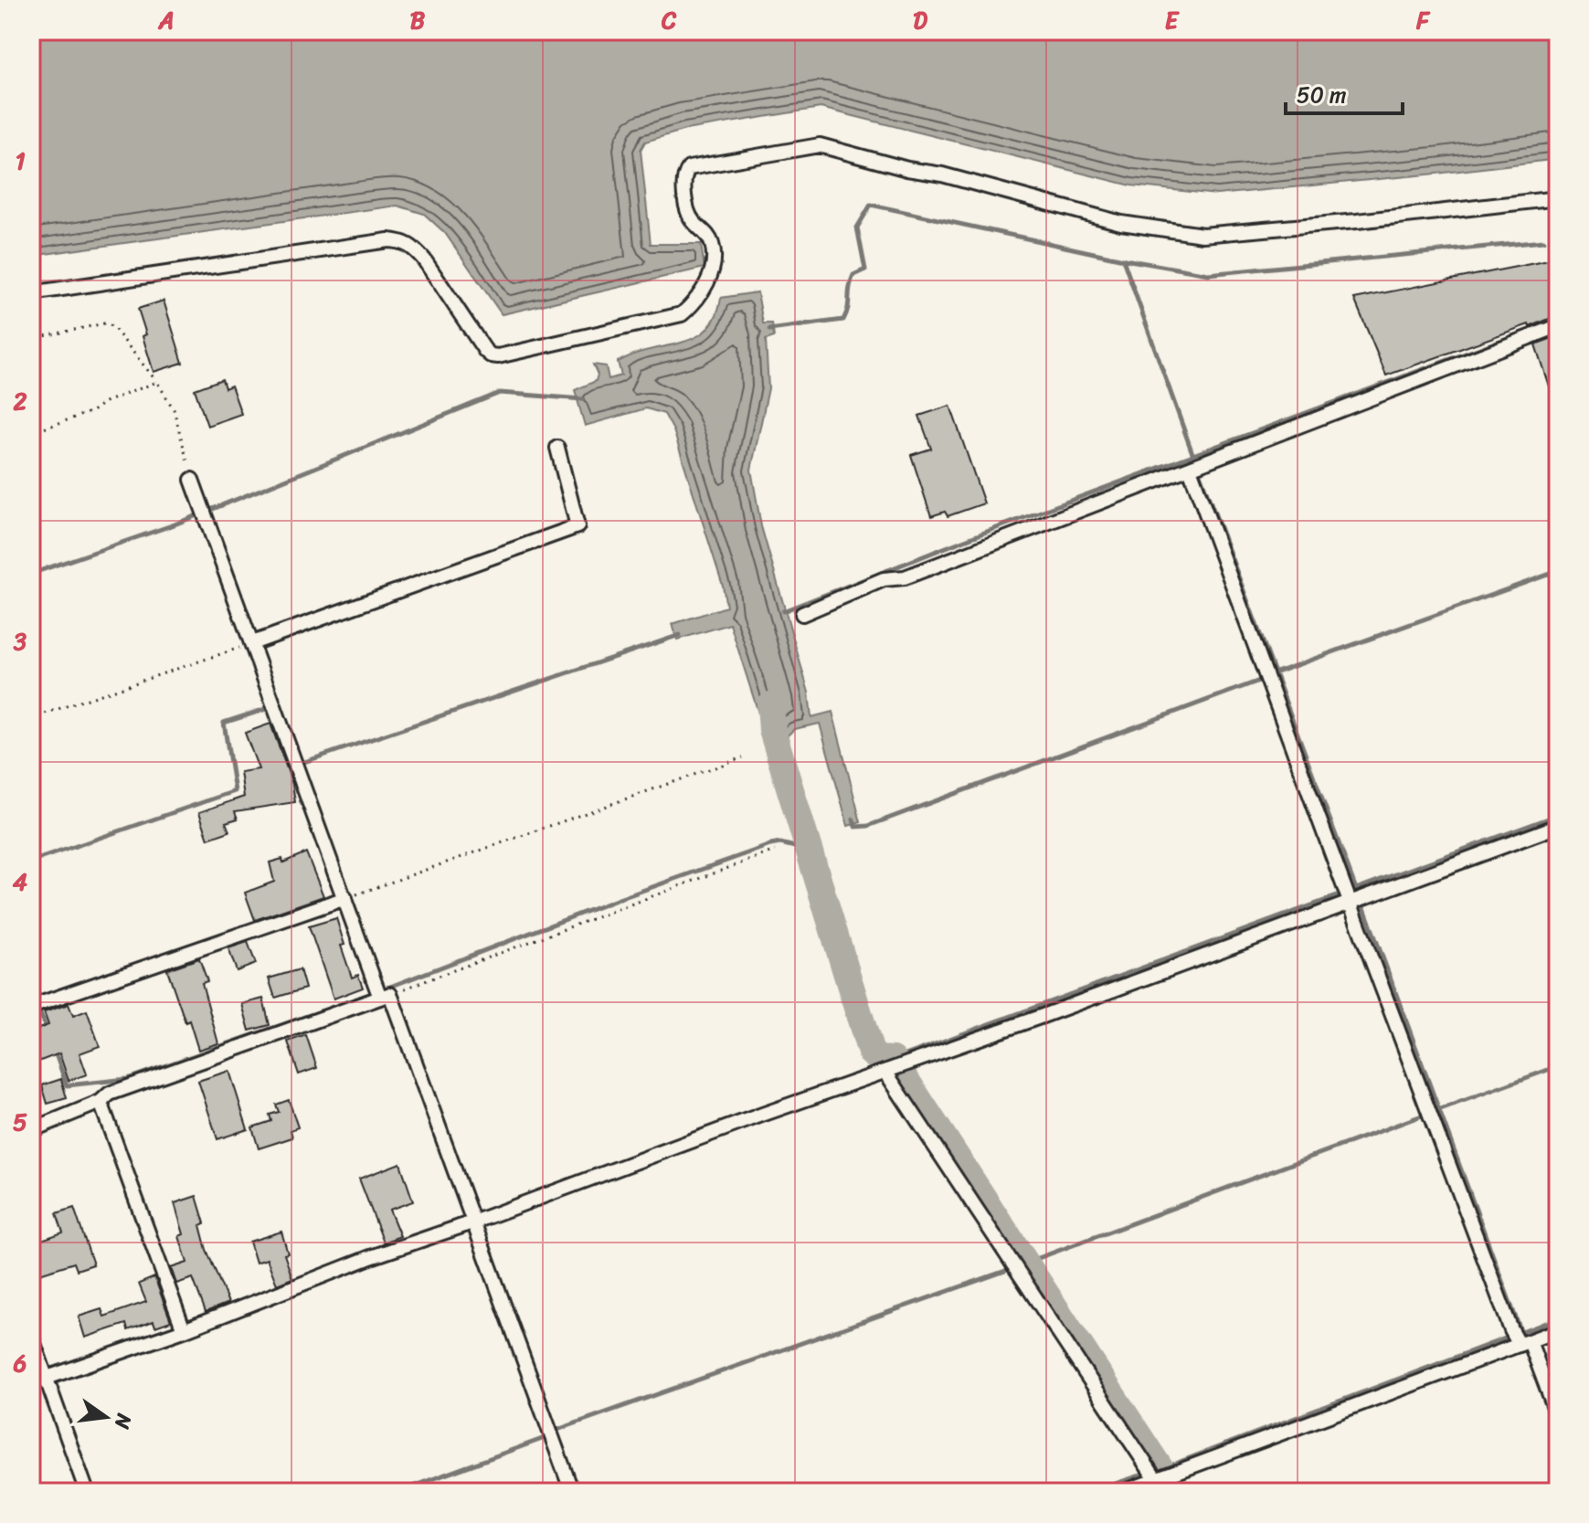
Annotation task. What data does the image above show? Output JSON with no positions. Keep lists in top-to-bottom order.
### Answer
{
  "scale_bar": "50 m",
  "north": "right",
  "grid": {
    "columns": [
      "A",
      "B",
      "C",
      "D",
      "E",
      "F"
    ],
    "rows": [
      "1",
      "2",
      "3",
      "4",
      "5",
      "6"
    ]
  }
}
